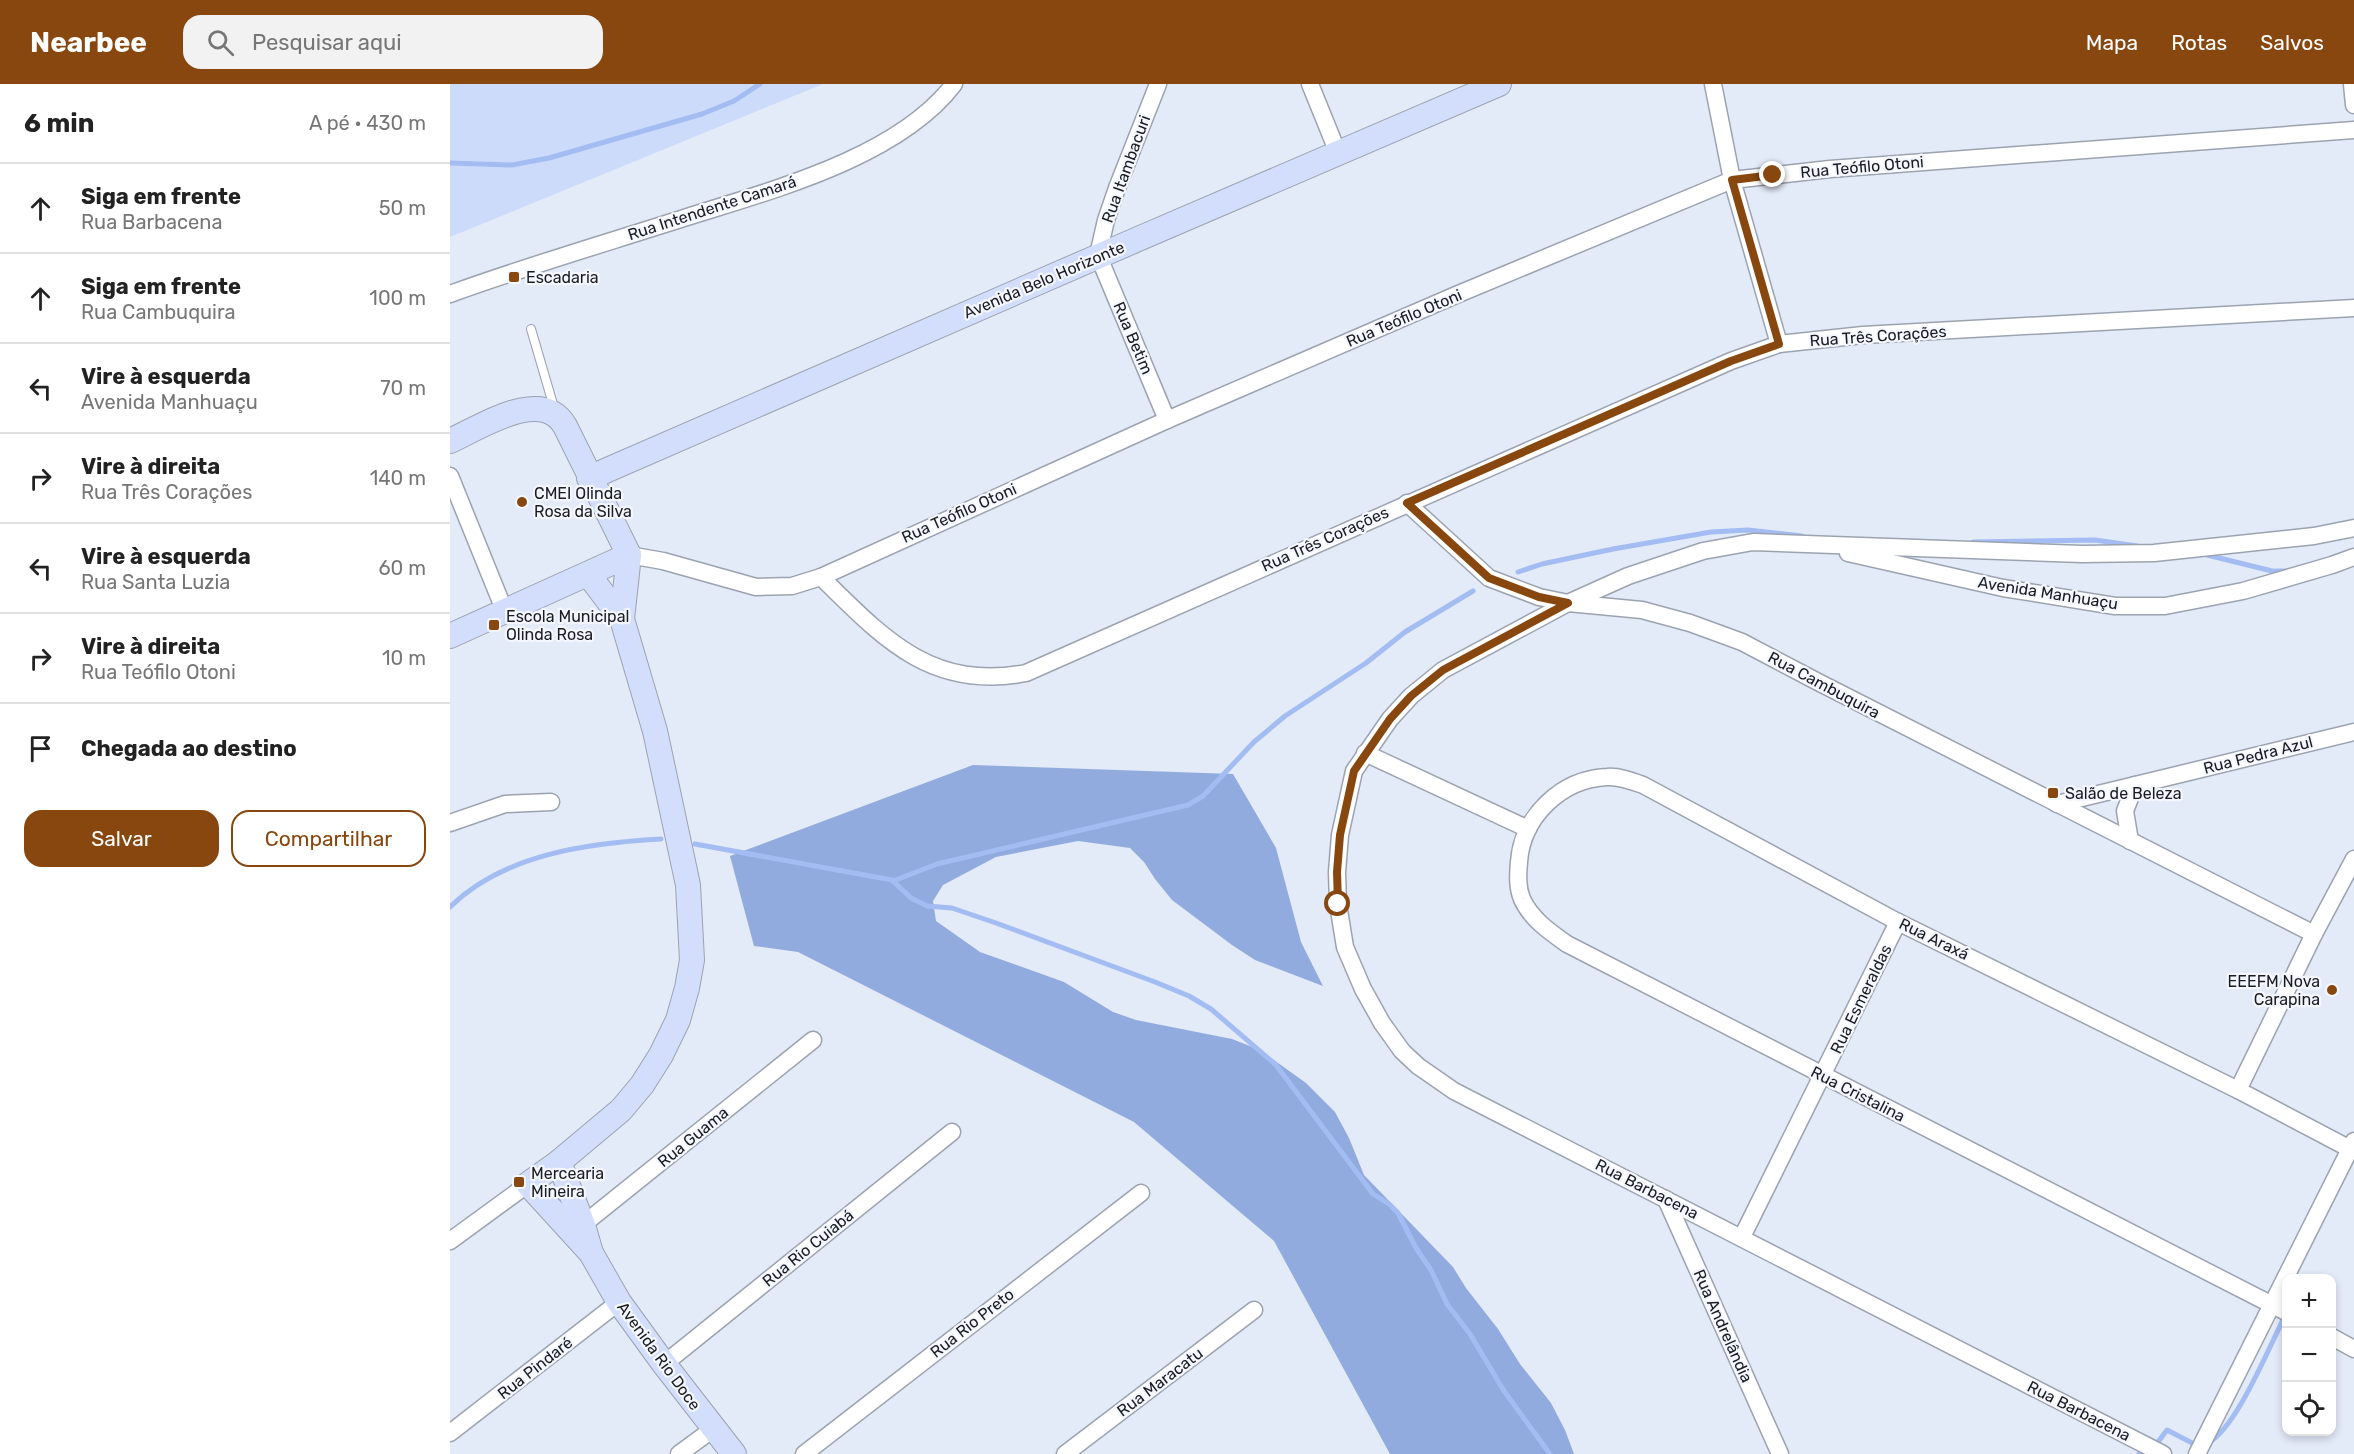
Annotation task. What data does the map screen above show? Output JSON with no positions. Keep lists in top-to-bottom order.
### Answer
{
  "streets": {
    "street": [
      "Rua Teófilo Otoni",
      "Rua Itambacuri",
      "Rua Intendente Camará",
      "Avenida Belo Horizonte",
      "Rua Três Corações",
      "Rua Betim",
      "Avenida Manhuaçu",
      "Rua Cambuquira",
      "Rua Pedra Azul",
      "Rua Araxá",
      "Rua Esmeraldas",
      "Rua Cristalina",
      "Rua Guama",
      "Rua Barbacena",
      "Rua Rio Cuiabá",
      "Rua Rio Preto",
      "Rua Andrelândia",
      "Avenida Rio Doce",
      "Rua Pindaré",
      "Rua Maracatu"
    ]
  },
  "crossings": [
    ["Rua Teófilo Otoni", "Rua Três Corações"],
    ["Rua Teófilo Otoni", "Rua Betim"],
    ["Rua Itambacuri", "Avenida Belo Horizonte"],
    ["Rua Itambacuri", "Rua Betim"],
    ["Avenida Belo Horizonte", "Rua Betim"],
    ["Avenida Manhuaçu", "Rua Cambuquira"],
    ["Rua Cambuquira", "Rua Pedra Azul"],
    ["Rua Araxá", "Rua Esmeraldas"],
    ["Rua Araxá", "Rua Cristalina"],
    ["Rua Esmeraldas", "Rua Cristalina"],
    ["Rua Esmeraldas", "Rua Barbacena"],
    ["Rua Guama", "Avenida Rio Doce"],
    ["Rua Barbacena", "Rua Andrelândia"],
    ["Rua Rio Cuiabá", "Avenida Rio Doce"],
    ["Avenida Rio Doce", "Rua Pindaré"]
  ],
  "places": {
    "transit": [
      "Escadaria",
      "Escola Municipal Olinda Rosa",
      "Salão de Beleza",
      "Mercearia Mineira"
    ],
    "other": ["CMEI Olinda Rosa da Silva", "EEEFM Nova Carapina"]
  },
  "page": {
    "header": "Nearbee",
    "search": "Pesquisar aqui",
    "nav": ["Mapa", "Rotas", "Salvos"],
    "heading": ["6 min", "A pé · 430 m"],
    "list": [
      ["Siga em frente", "Rua Barbacena", "50 m"],
      ["Siga em frente", "Rua Cambuquira", "100 m"],
      ["Vire à esquerda", "Avenida Manhuaçu", "70 m"],
      ["Vire à direita", "Rua Três Corações", "140 m"],
      ["Vire à esquerda", "Rua Santa Luzia", "60 m"],
      ["Vire à direita", "Rua Teófilo Otoni", "10 m"],
      "Chegada ao destino"
    ],
    "buttons": ["Salvar", "Compartilhar"],
    "map_buttons": ["+", "−"]
  }
}
